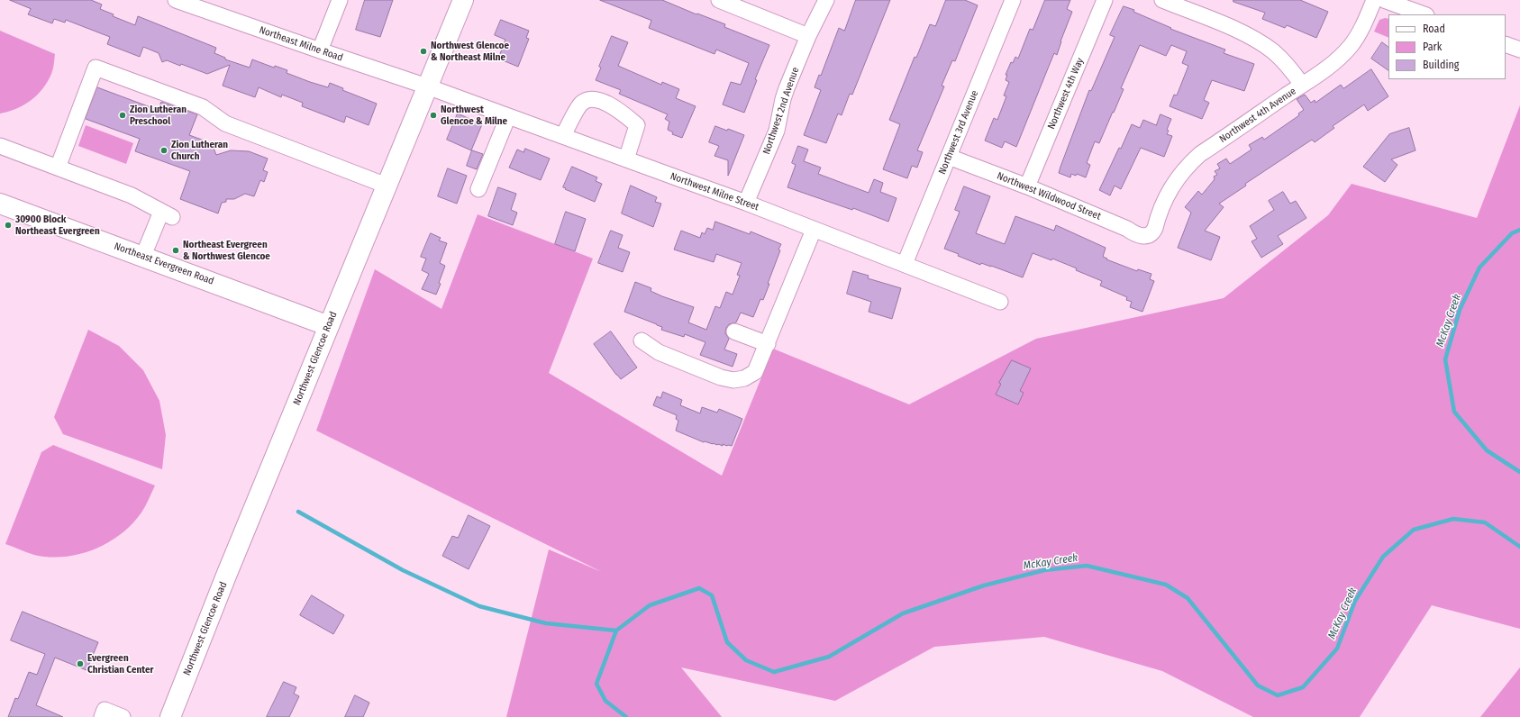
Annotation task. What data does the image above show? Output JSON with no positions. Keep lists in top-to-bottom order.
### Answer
{
  "streets": {
    "main road": ["Northeast Evergreen Road", "Northwest Glencoe Road"],
    "street": [
      "Northeast Milne Road",
      "Northwest 4th Way",
      "Northwest 2nd Avenue",
      "Northwest 4th Avenue",
      "Northwest 3rd Avenue",
      "Northwest Milne Street",
      "Northwest Wildwood Street"
    ]
  },
  "crossings": [
    ["Northeast Milne Road", "Northwest Milne Street"],
    ["Northeast Milne Road", "Northwest Glencoe Road"],
    ["Northwest 4th Way", "Northwest Wildwood Street"],
    ["Northwest 2nd Avenue", "Northwest Milne Street"],
    ["Northwest 4th Avenue", "Northwest Wildwood Street"],
    ["Northwest 3rd Avenue", "Northwest Milne Street"],
    ["Northwest 3rd Avenue", "Northwest Wildwood Street"],
    ["Northwest Milne Street", "Northwest Glencoe Road"],
    ["Northeast Evergreen Road", "Northwest Glencoe Road"]
  ],
  "water": ["McKay Creek"],
  "places": [
    "Northwest Glencoe & Northeast Milne",
    "Zion Lutheran Preschool",
    "Northwest Glencoe & Milne",
    "Zion Lutheran Church",
    "30900 Block Northeast Evergreen",
    "Northeast Evergreen & Northwest Glencoe",
    "Evergreen Christian Center"
  ],
  "legend": ["Road", "Park", "Building"]
}
